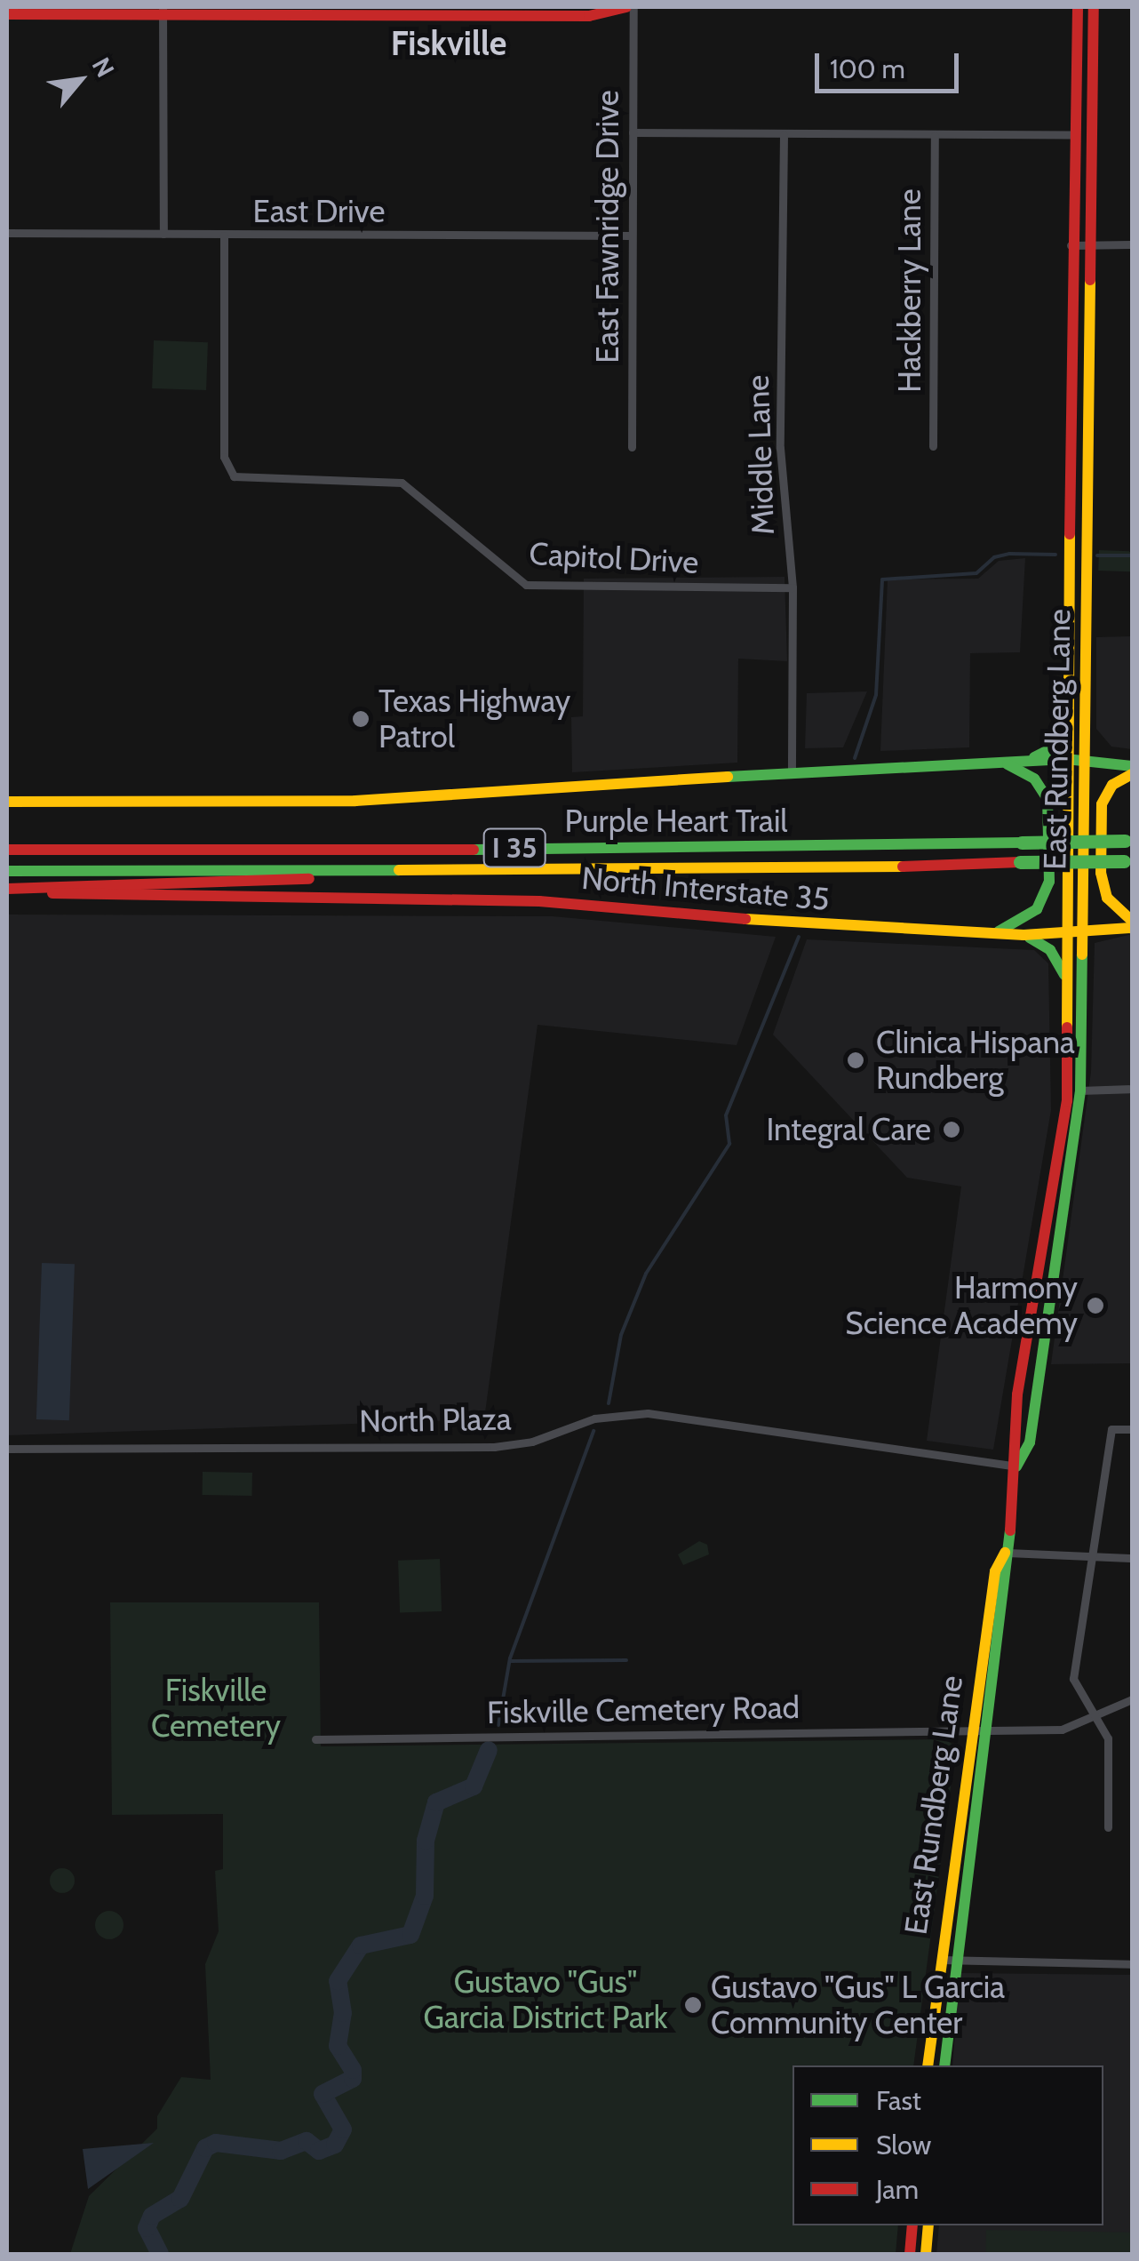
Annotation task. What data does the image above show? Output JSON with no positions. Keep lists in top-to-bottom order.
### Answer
{
  "streets": {
    "main road": [
      "East Rundberg Lane",
      "Purple Heart Trail",
      "I 35",
      "North Interstate 35"
    ],
    "street": [
      "East Drive",
      "East Fawnridge Drive",
      "Hackberry Lane",
      "Middle Lane",
      "Capitol Drive",
      "North Plaza",
      "Fiskville Cemetery Road"
    ]
  },
  "crossings": [
    ["East Drive", "East Fawnridge Drive"],
    ["East Drive", "Capitol Drive"],
    ["Middle Lane", "Capitol Drive"],
    ["East Rundberg Lane", "North Interstate 35"],
    ["East Rundberg Lane", "North Plaza"],
    ["East Rundberg Lane", "Fiskville Cemetery Road"]
  ],
  "districts": ["Fiskville"],
  "parks": ["Fiskville Cemetery", "Gustavo \"Gus\" Garcia District Park"],
  "places": [
    "Texas Highway Patrol",
    "Clinica Hispana Rundberg",
    "Integral Care",
    "Harmony Science Academy",
    "Gustavo \"Gus\" L Garcia Community Center"
  ],
  "legend": ["Fast", "Slow", "Jam"],
  "scale_bar": "100 m",
  "north": "top right"
}
